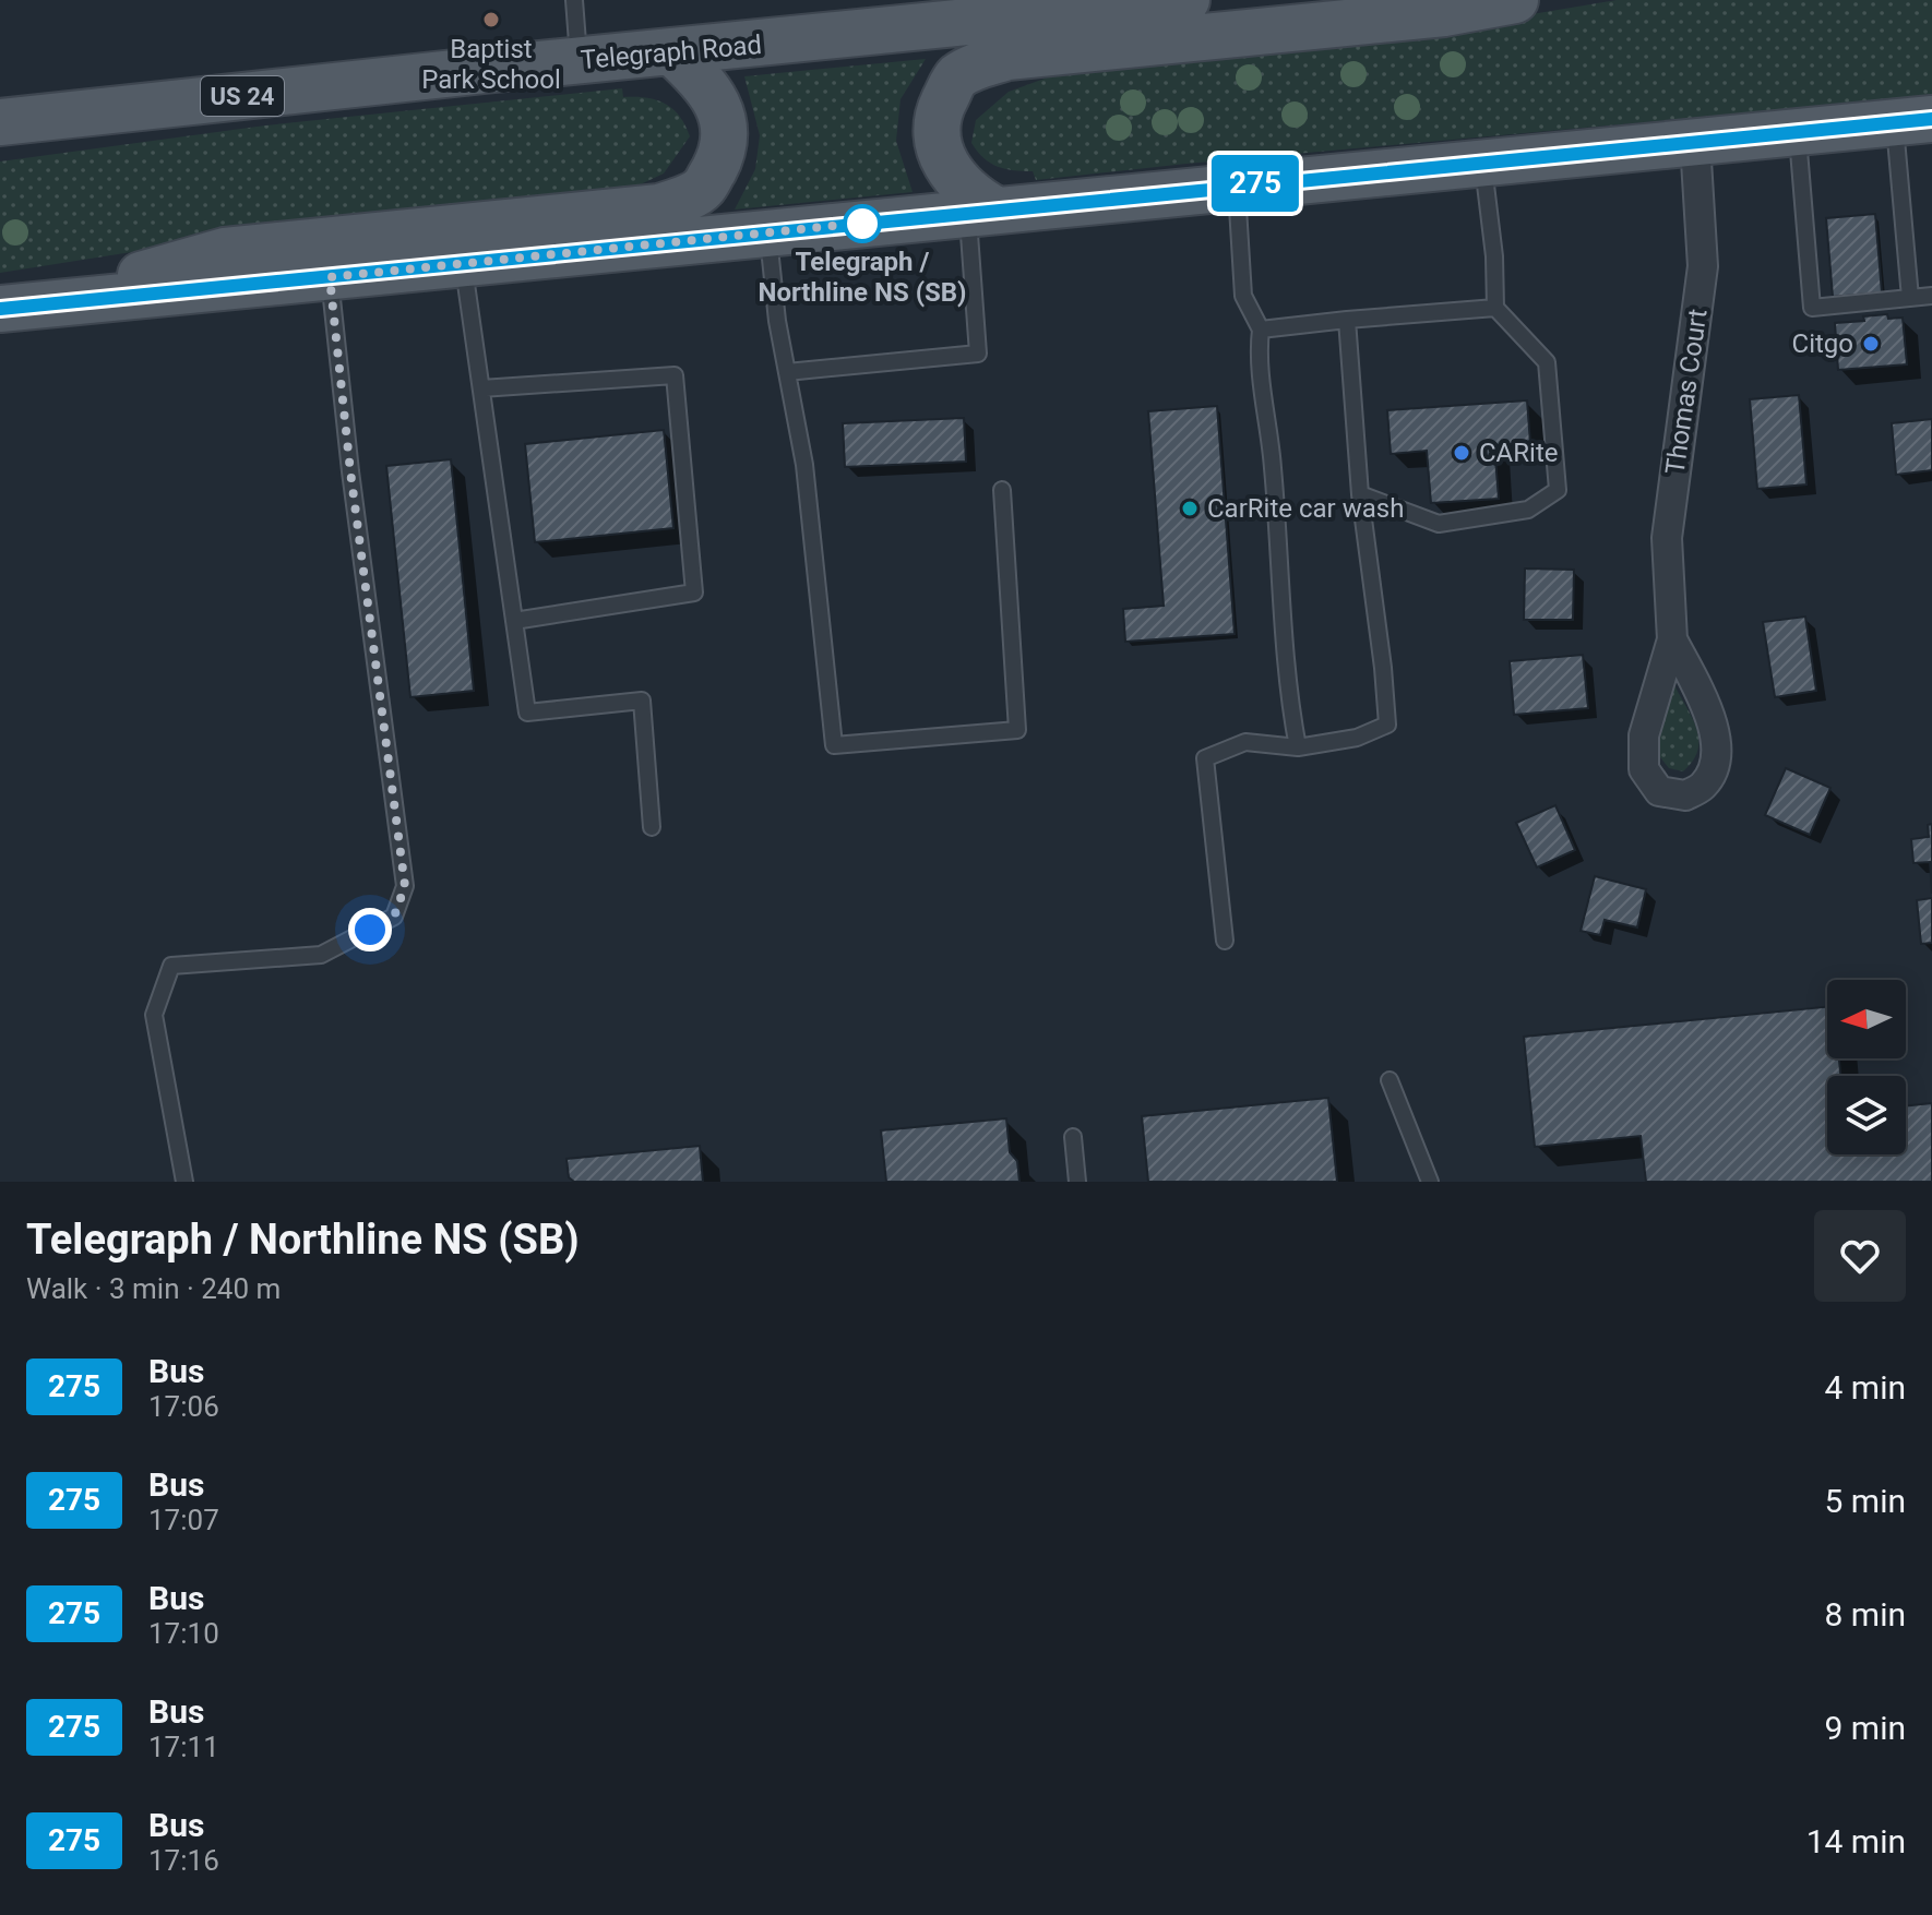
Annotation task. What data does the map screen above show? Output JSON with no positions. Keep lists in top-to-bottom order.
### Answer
{
  "streets": {
    "main road": ["Telegraph Road", "US 24"],
    "street": ["Thomas Court"]
  },
  "places": [
    "Baptist Park School",
    "Telegraph / Northline NS (SB)",
    "Citgo",
    "CARite",
    "CarRite car wash"
  ],
  "lines": ["bus line 275"],
  "north": "left",
  "page": {
    "on_map": "275",
    "heading": ["Telegraph / Northline NS (SB)", "Walk · 3 min · 240 m"],
    "list": [
      {
        "mark": "275",
        "name": "Bus",
        "note": "17:06",
        "value": "4 min"
      },
      {
        "mark": "275",
        "name": "Bus",
        "note": "17:07",
        "value": "5 min"
      },
      {
        "mark": "275",
        "name": "Bus",
        "note": "17:10",
        "value": "8 min"
      },
      {
        "mark": "275",
        "name": "Bus",
        "note": "17:11",
        "value": "9 min"
      },
      {
        "mark": "275",
        "name": "Bus",
        "note": "17:16",
        "value": "14 min"
      }
    ]
  }
}
